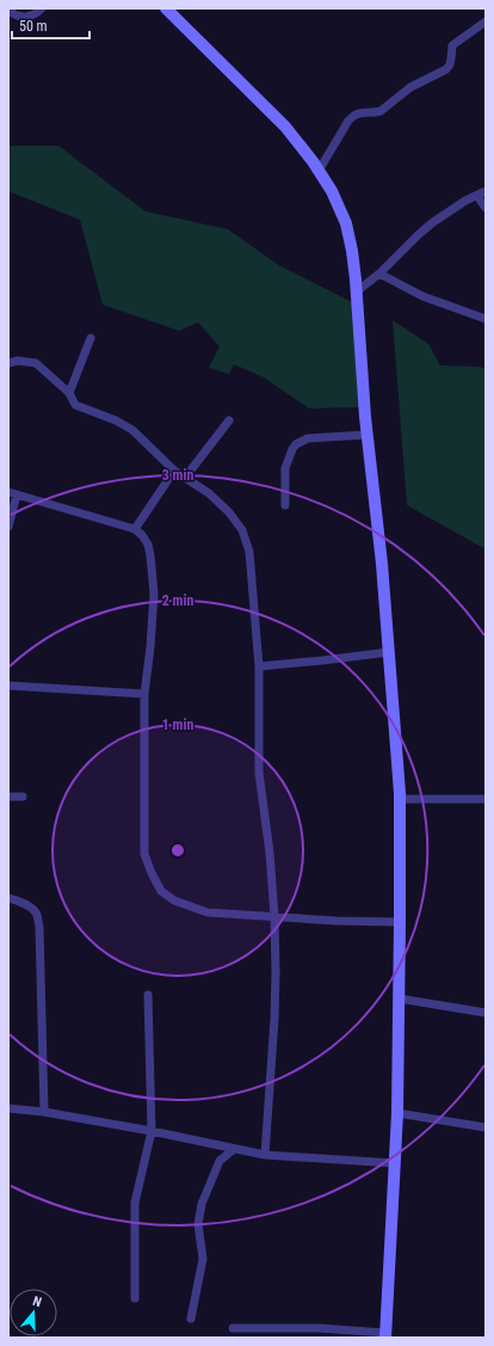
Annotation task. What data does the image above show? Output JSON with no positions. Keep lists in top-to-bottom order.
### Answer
{
  "scale_bar": "50 m",
  "north": "top",
  "rings": ["3 min", "2 min", "1 min"]
}
